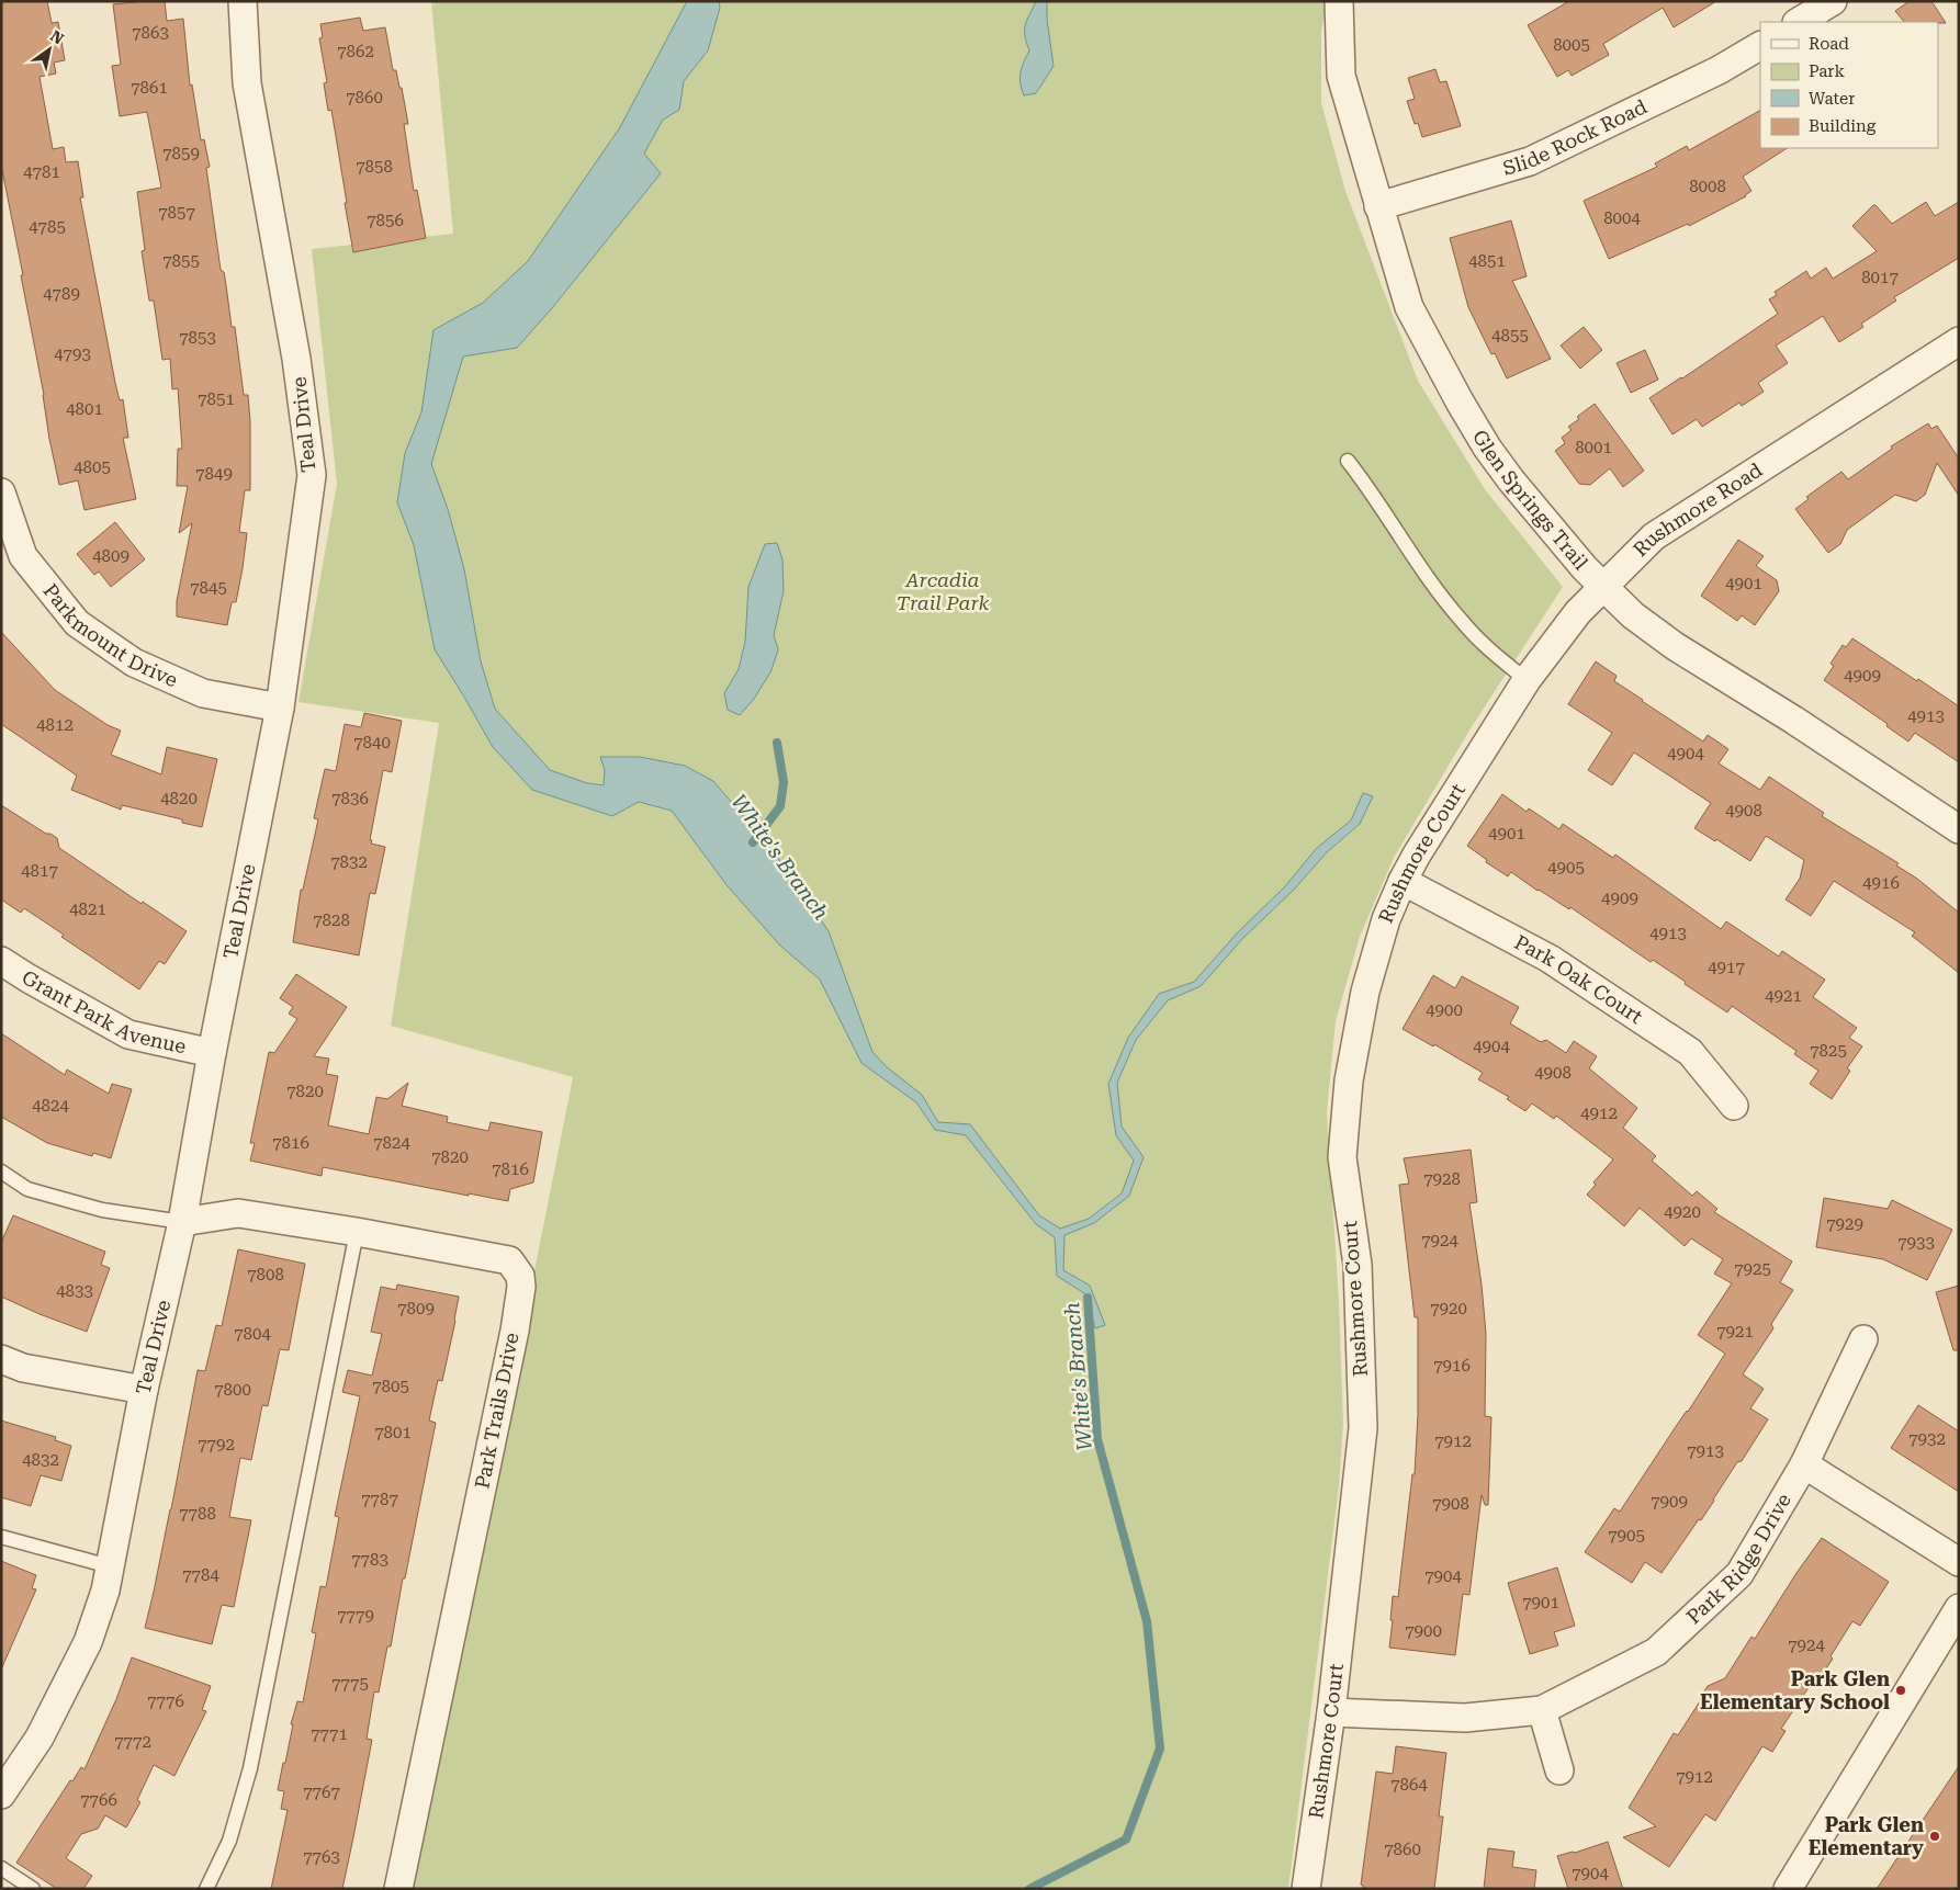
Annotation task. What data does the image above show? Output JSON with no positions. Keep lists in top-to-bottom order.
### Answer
{
  "streets": {
    "street": [
      "Slide Rock Road",
      "Teal Drive",
      "Glen Springs Trail",
      "Rushmore Road",
      "Parkmount Drive",
      "Rushmore Court",
      "Park Oak Court",
      "Grant Park Avenue",
      "Park Trails Drive",
      "Park Ridge Drive"
    ]
  },
  "crossings": [
    ["Slide Rock Road", "Glen Springs Trail"],
    ["Teal Drive", "Parkmount Drive"],
    ["Teal Drive", "Grant Park Avenue"],
    ["Teal Drive", "Park Trails Drive"],
    ["Glen Springs Trail", "Rushmore Road"],
    ["Rushmore Road", "Rushmore Court"],
    ["Rushmore Court", "Park Oak Court"],
    ["Rushmore Court", "Park Ridge Drive"]
  ],
  "water": ["White's Branch"],
  "parks": ["Arcadia Trail Park"],
  "places": ["Park Glen Elementary School", "Park Glen Elementary"],
  "house_numbers": [
    "7863",
    "8005",
    "7862",
    "7861",
    "7860",
    "7859",
    "7858",
    "4781",
    "8008",
    "7857",
    "8004",
    "7856",
    "4785",
    "7855",
    "4851",
    "8017",
    "4789",
    "4855",
    "7853",
    "4793",
    "7851",
    "4801",
    "8001",
    "4805",
    "7849",
    "4809",
    "4901",
    "7845",
    "4909",
    "4913",
    "4812",
    "7840",
    "4904",
    "4820",
    "7836",
    "4908",
    "4901",
    "7832",
    "4905",
    "4817",
    "4916",
    "4909",
    "4821",
    "7828",
    "4913",
    "4917",
    "4921",
    "4900",
    "4904",
    "7825",
    "4908",
    "7820",
    "4824",
    "4912",
    "7816",
    "7824",
    "7820",
    "7816",
    "7928",
    "4920",
    "7929",
    "7924",
    "7933",
    "7925",
    "7808",
    "4833",
    "7809",
    "7920",
    "7921",
    "7804",
    "7916",
    "7805",
    "7800",
    "7801",
    "7932",
    "7912",
    "7792",
    "7913",
    "4832",
    "7787",
    "7909",
    "7908",
    "7788",
    "7905",
    "7783",
    "7784",
    "7904",
    "7901",
    "7779",
    "7900",
    "7924",
    "7775",
    "7776",
    "7771",
    "7772",
    "7912",
    "7864",
    "7767",
    "7766",
    "7860",
    "7763",
    "7904"
  ],
  "legend": [
    "Road",
    "Park",
    "Water",
    "Building"
  ],
  "north": "top right"
}
